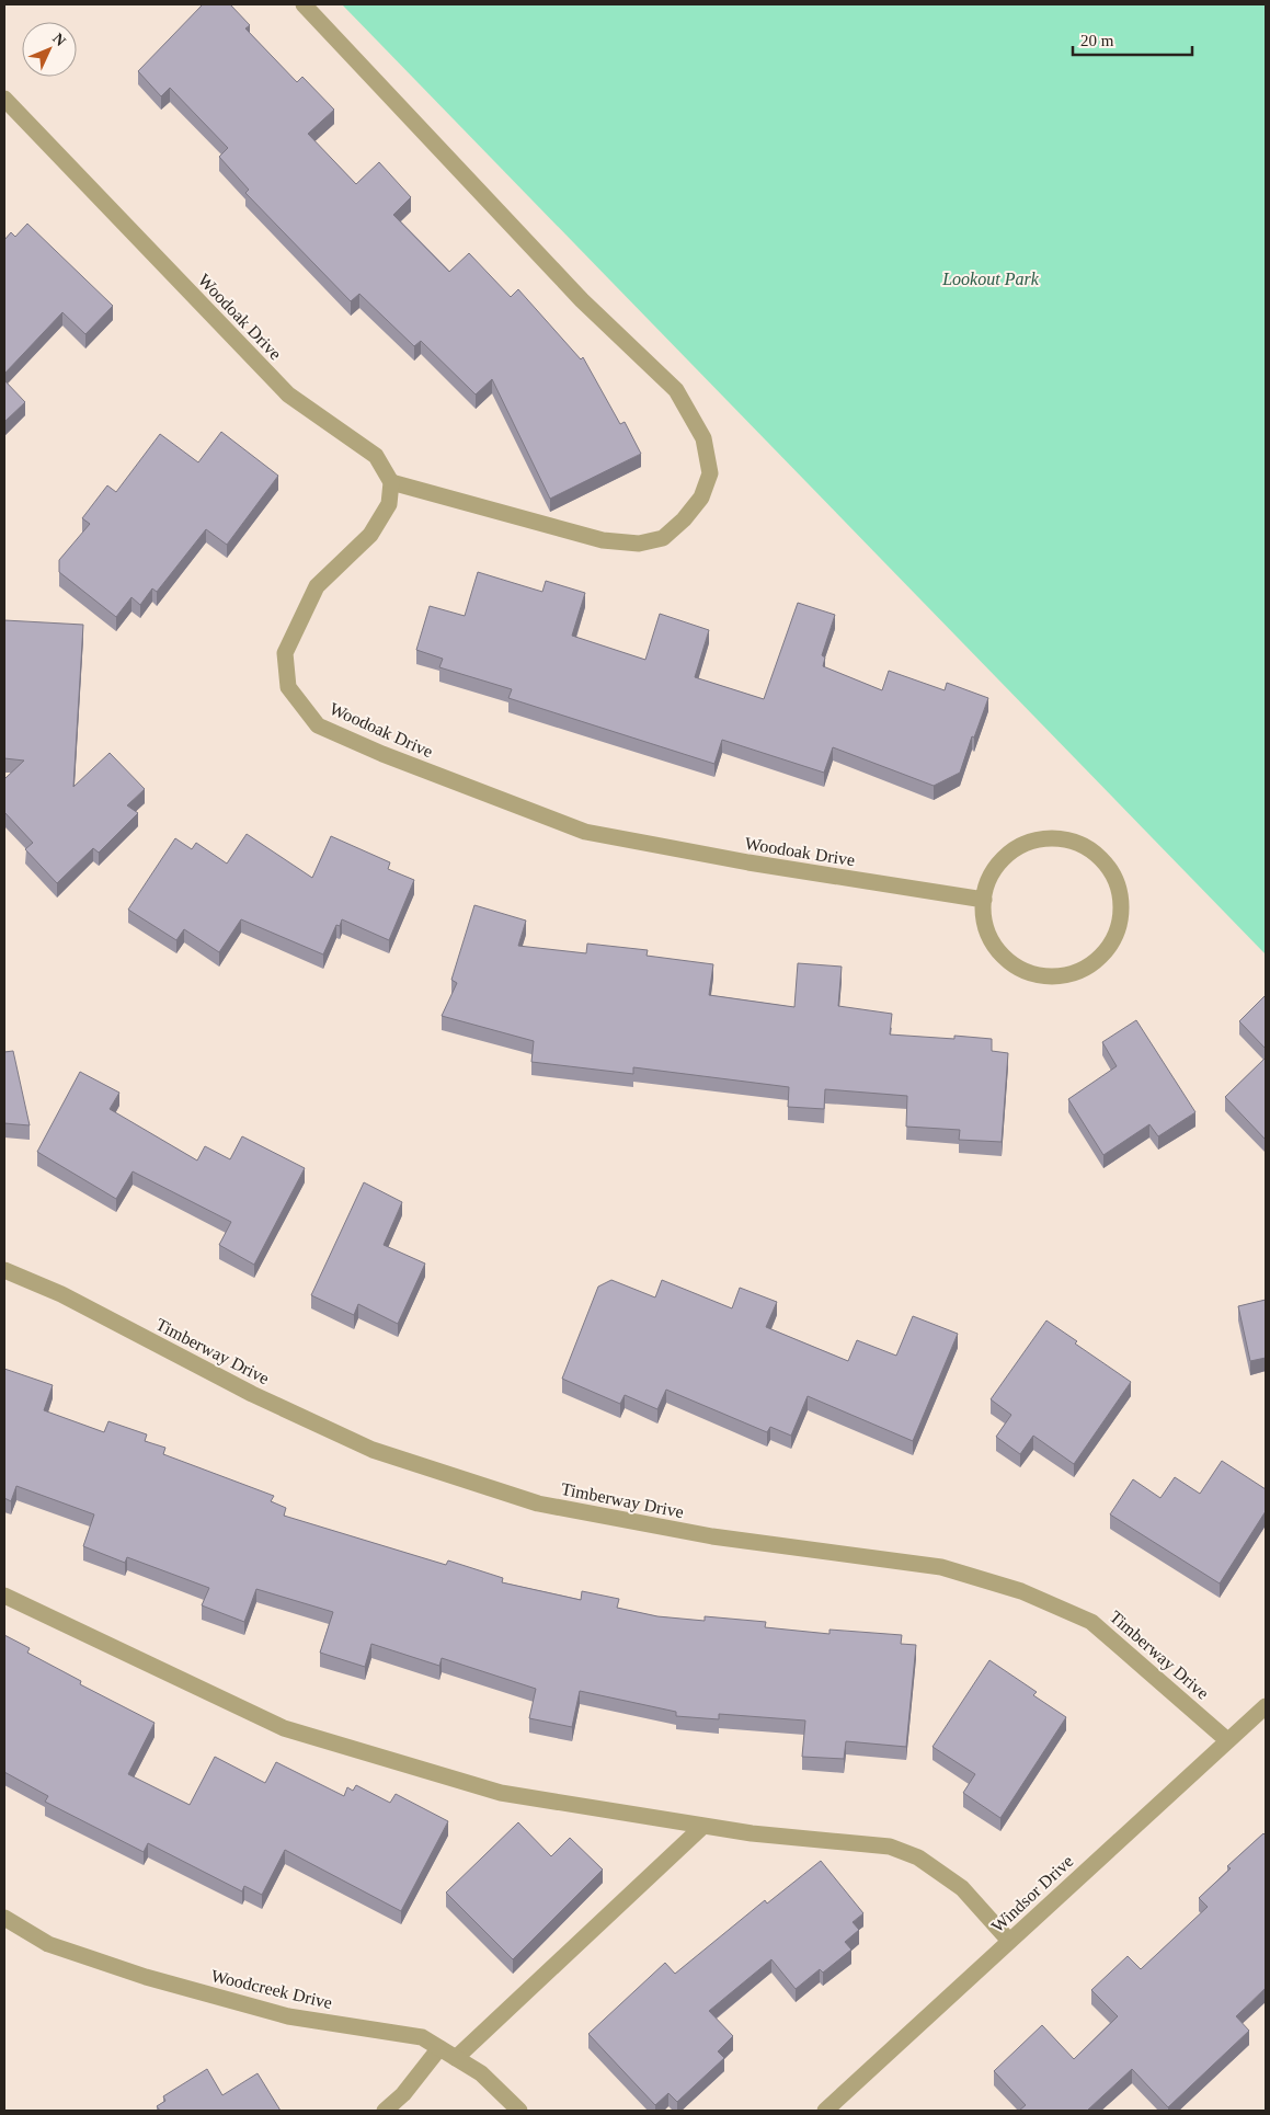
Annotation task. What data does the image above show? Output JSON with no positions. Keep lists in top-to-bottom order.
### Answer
{
  "streets": {
    "street": [
      "Woodoak Drive",
      "Timberway Drive",
      "Windsor Drive",
      "Woodcreek Drive"
    ]
  },
  "crossings": [
    ["Timberway Drive", "Windsor Drive"]
  ],
  "parks": ["Lookout Park"],
  "scale_bar": "20 m",
  "north": "top right"
}
